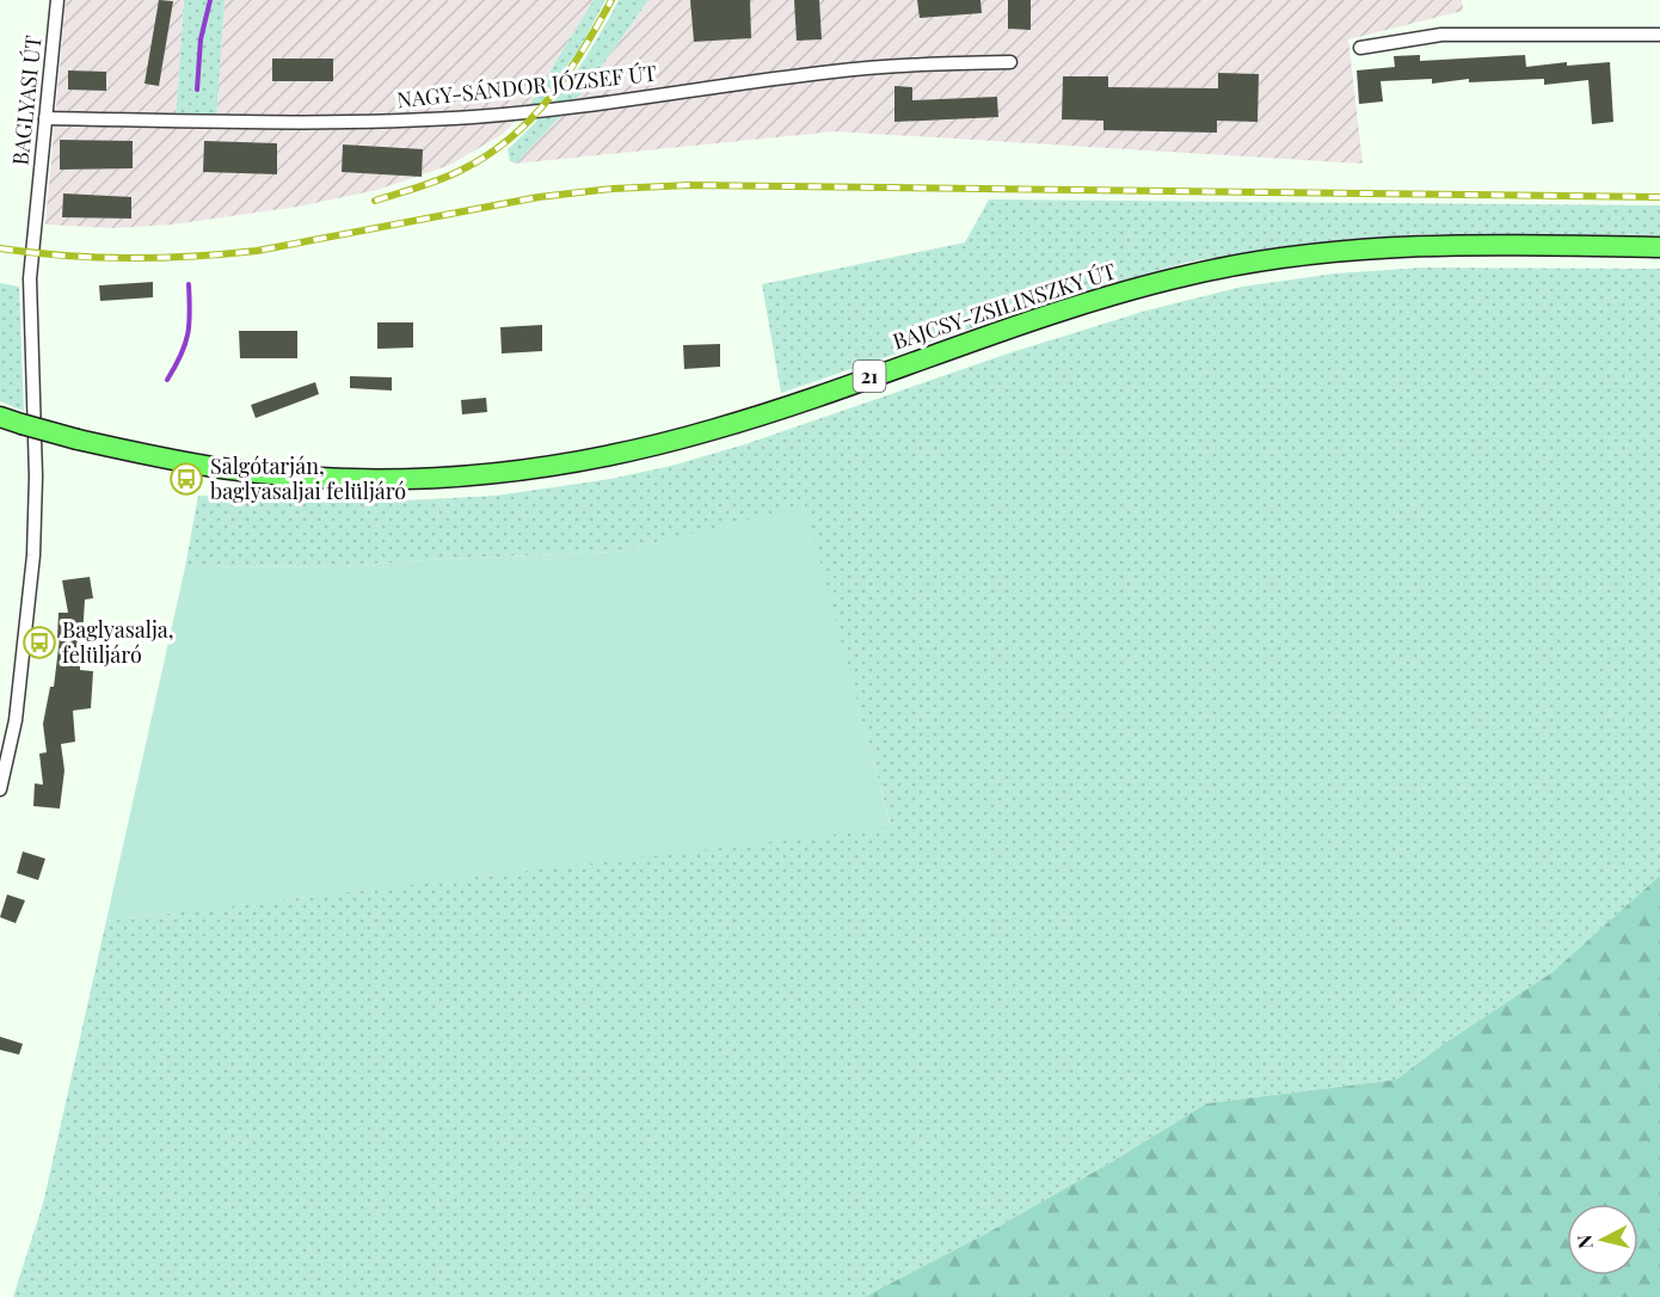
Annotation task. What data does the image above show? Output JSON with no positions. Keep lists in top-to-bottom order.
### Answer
{
  "streets": {
    "main road": ["BAJCSY-ZSILINSZKY ÚT", "21"],
    "street": ["NAGY-SÁNDOR JÓZSEF ÚT", "BAGLYASI ÚT"]
  },
  "crossings": [
    ["NAGY-SÁNDOR JÓZSEF ÚT", "BAGLYASI ÚT"],
    ["BAGLYASI ÚT", "BAJCSY-ZSILINSZKY ÚT"],
    ["BAGLYASI ÚT", "21"],
    ["BAJCSY-ZSILINSZKY ÚT", "21"]
  ],
  "places": {
    "bus stop": ["Salgótarján, baglyasaljai felüljáró", "Baglyasalja, felüljáró"]
  },
  "north": "left"
}
